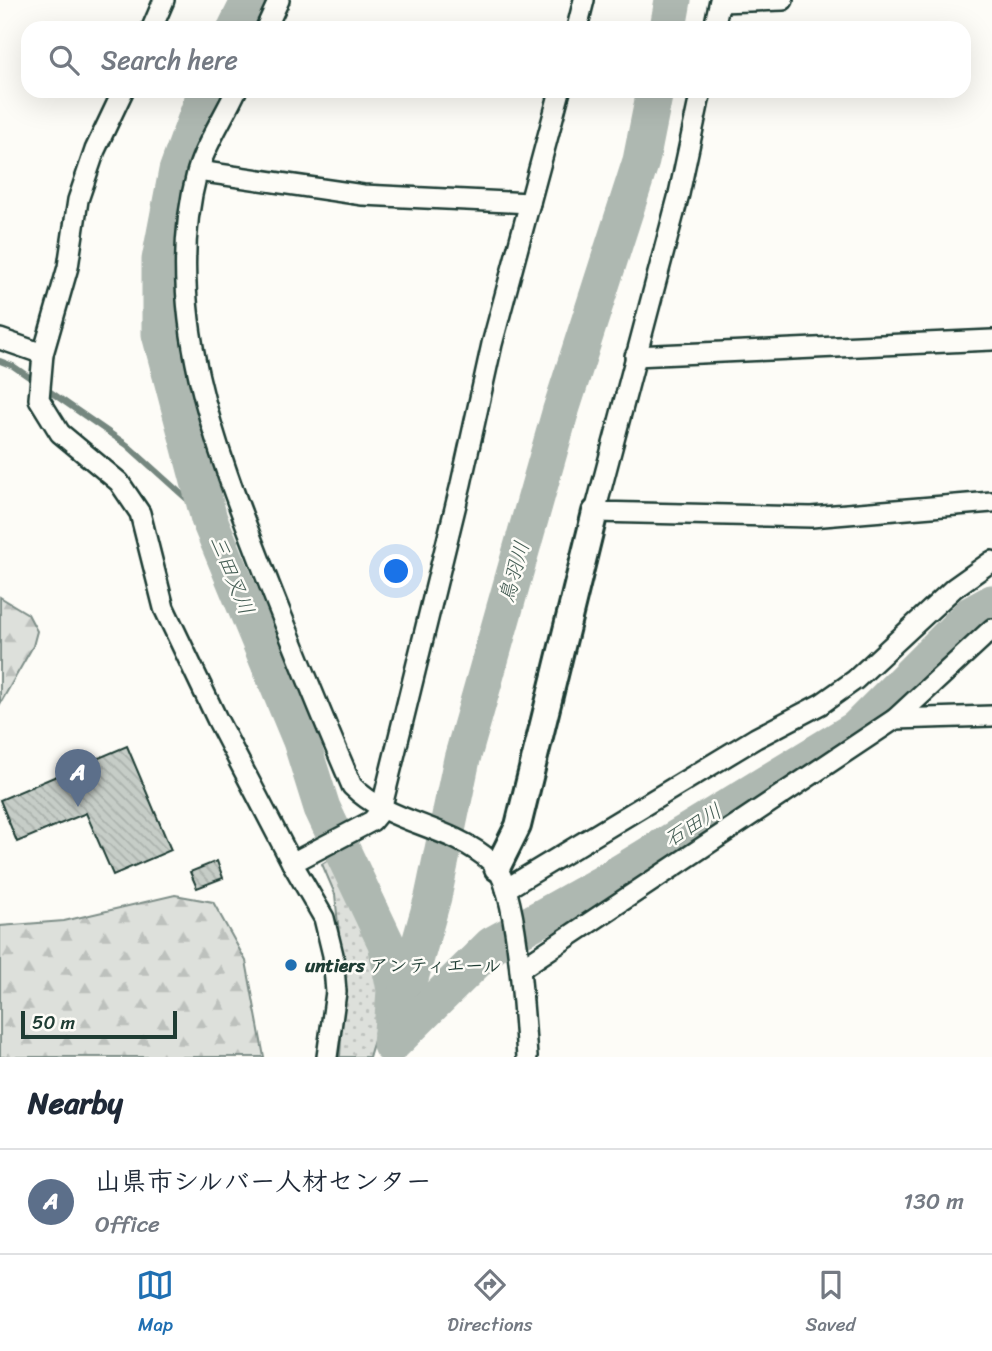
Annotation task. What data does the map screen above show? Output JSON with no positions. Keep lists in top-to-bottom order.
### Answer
{
  "water": ["鳥羽川", "三田叉川", "石田川"],
  "places": ["untiers アンティエール"],
  "scale_bar": "50 m",
  "page": {
    "search": "Search here",
    "pins": "A",
    "scale": "50 m",
    "heading": "Nearby",
    "list": [
      {
        "mark": "A",
        "name": "山県市シルバー人材センター",
        "note": "Office",
        "value": "130 m"
      }
    ],
    "nav": ["Map", "Directions", "Saved"]
  }
}
